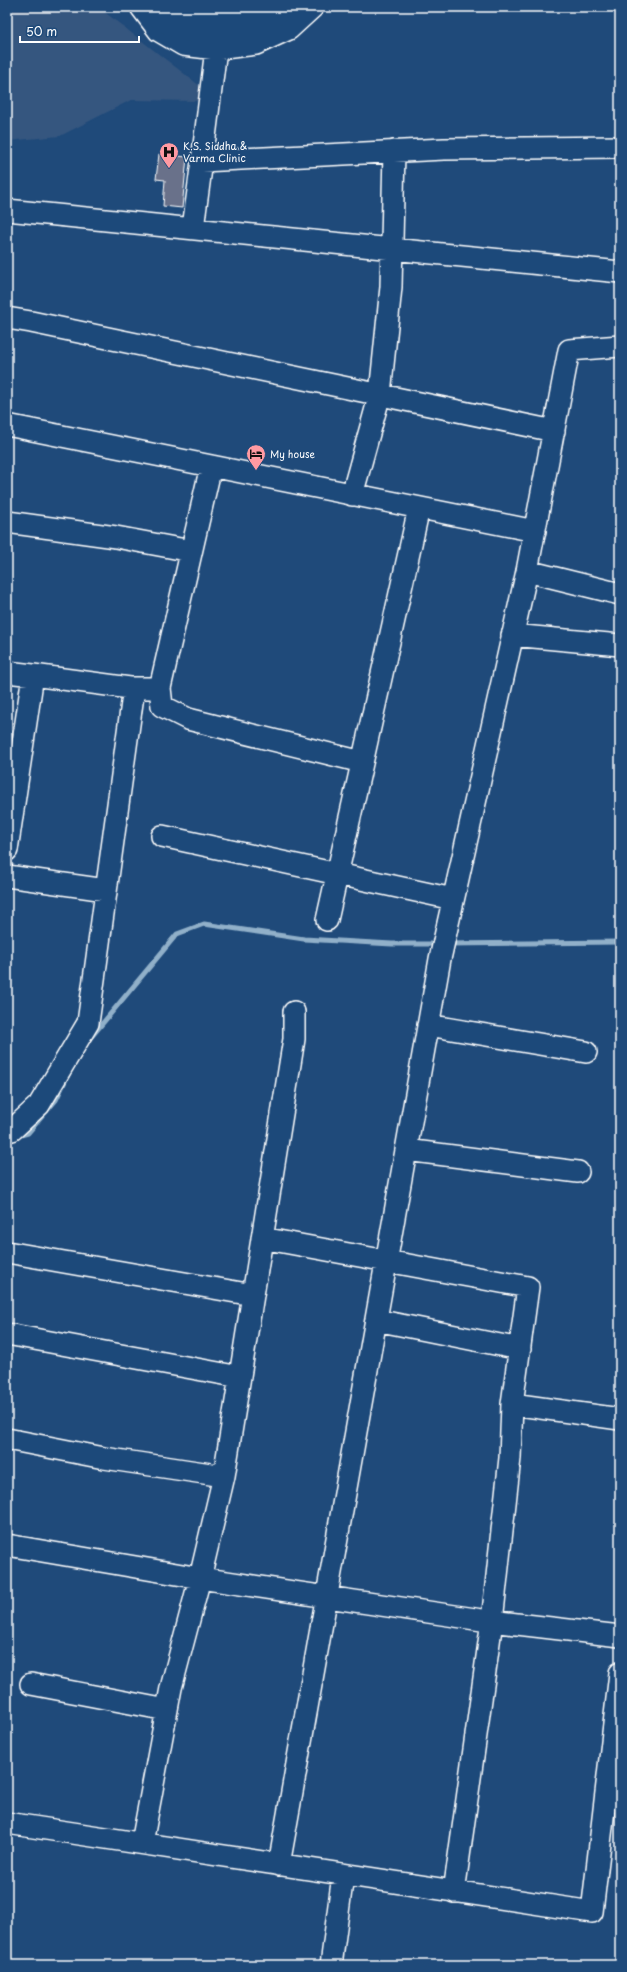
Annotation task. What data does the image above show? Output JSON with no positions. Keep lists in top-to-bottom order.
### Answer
{
  "places": {
    "hospital": ["K.S. Siddha & Varma Clinic"],
    "hotel": ["My house"]
  },
  "scale_bar": "50 m"
}
